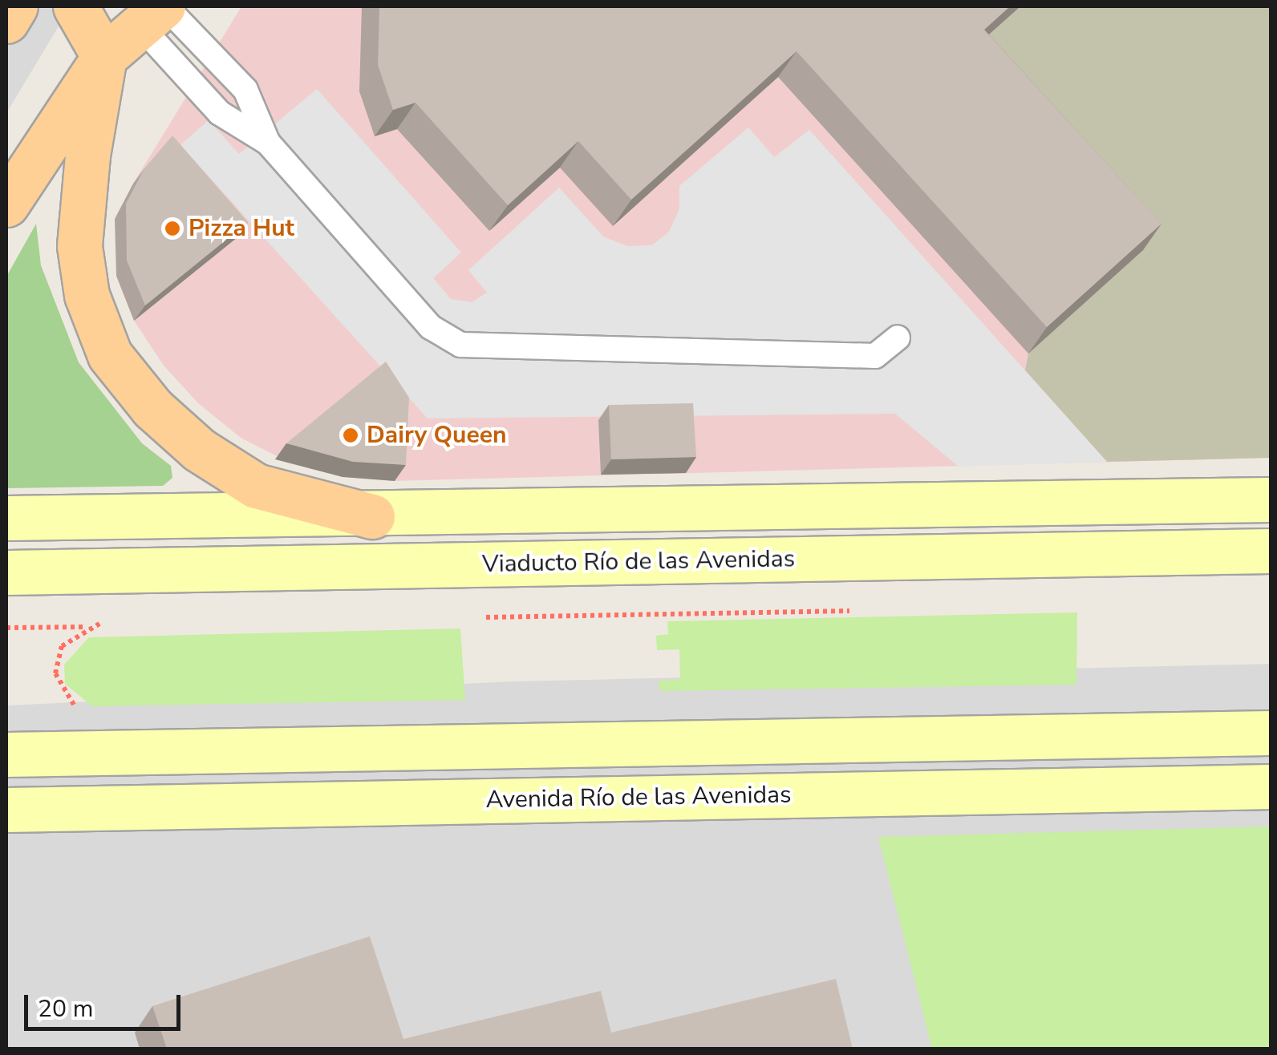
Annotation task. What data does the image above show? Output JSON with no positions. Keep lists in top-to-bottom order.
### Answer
{
  "streets": {
    "street": ["Viaducto Río de las Avenidas", "Avenida Río de las Avenidas"]
  },
  "places": ["Pizza Hut", "Dairy Queen"],
  "scale_bar": "20 m"
}
